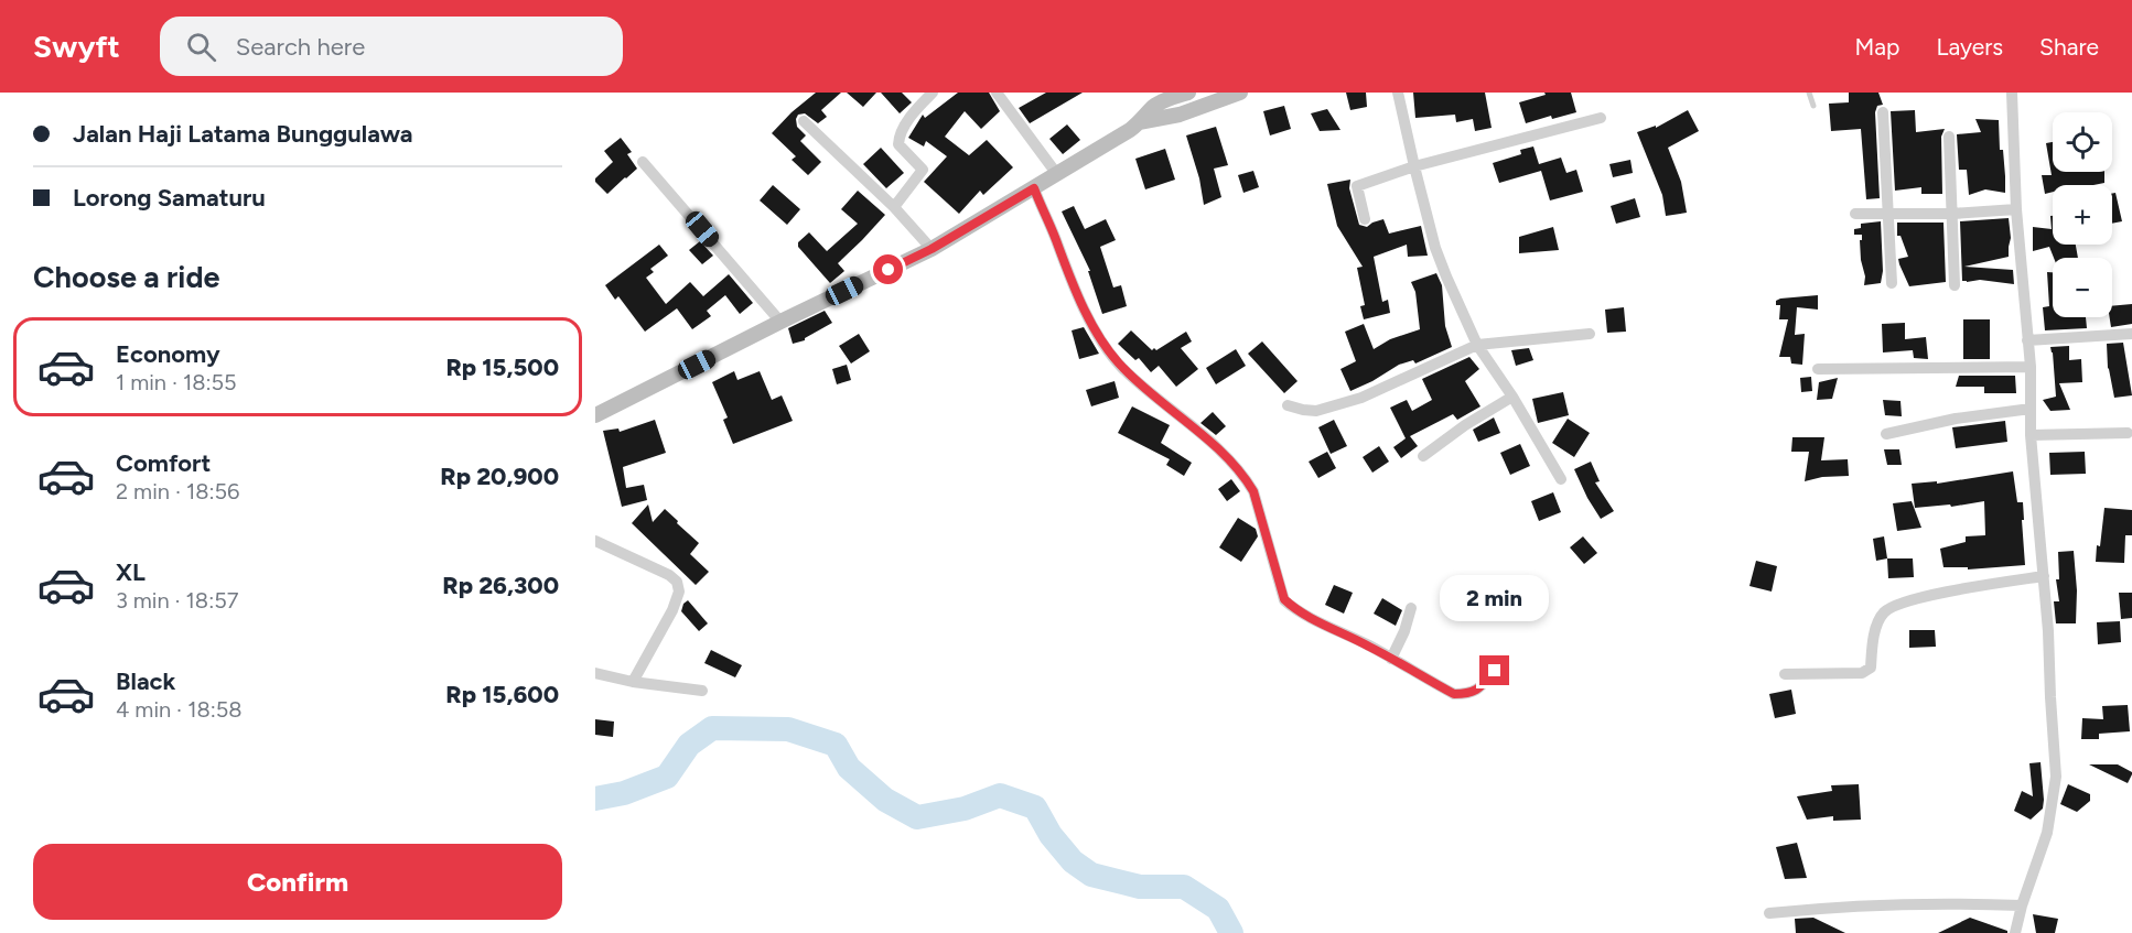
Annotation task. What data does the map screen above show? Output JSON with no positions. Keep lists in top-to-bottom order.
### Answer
{
  "page": {
    "header": "Swyft",
    "search": "Search here",
    "nav": ["Map", "Layers", "Share"],
    "banner": ["Jalan Haji Latama Bunggulawa", "Lorong Samaturu"],
    "map_buttons": ["+", "−"],
    "heading": "Choose a ride",
    "list": [
      {
        "name": "Economy",
        "note": "1 min · 18:55",
        "value": "Rp 15,500"
      },
      {
        "name": "Comfort",
        "note": "2 min · 18:56",
        "value": "Rp 20,900"
      },
      {
        "name": "XL",
        "note": "3 min · 18:57",
        "value": "Rp 26,300"
      },
      {
        "name": "Black",
        "note": "4 min · 18:58",
        "value": "Rp 15,600"
      }
    ],
    "bubble": "2 min",
    "buttons": "Confirm"
  }
}
